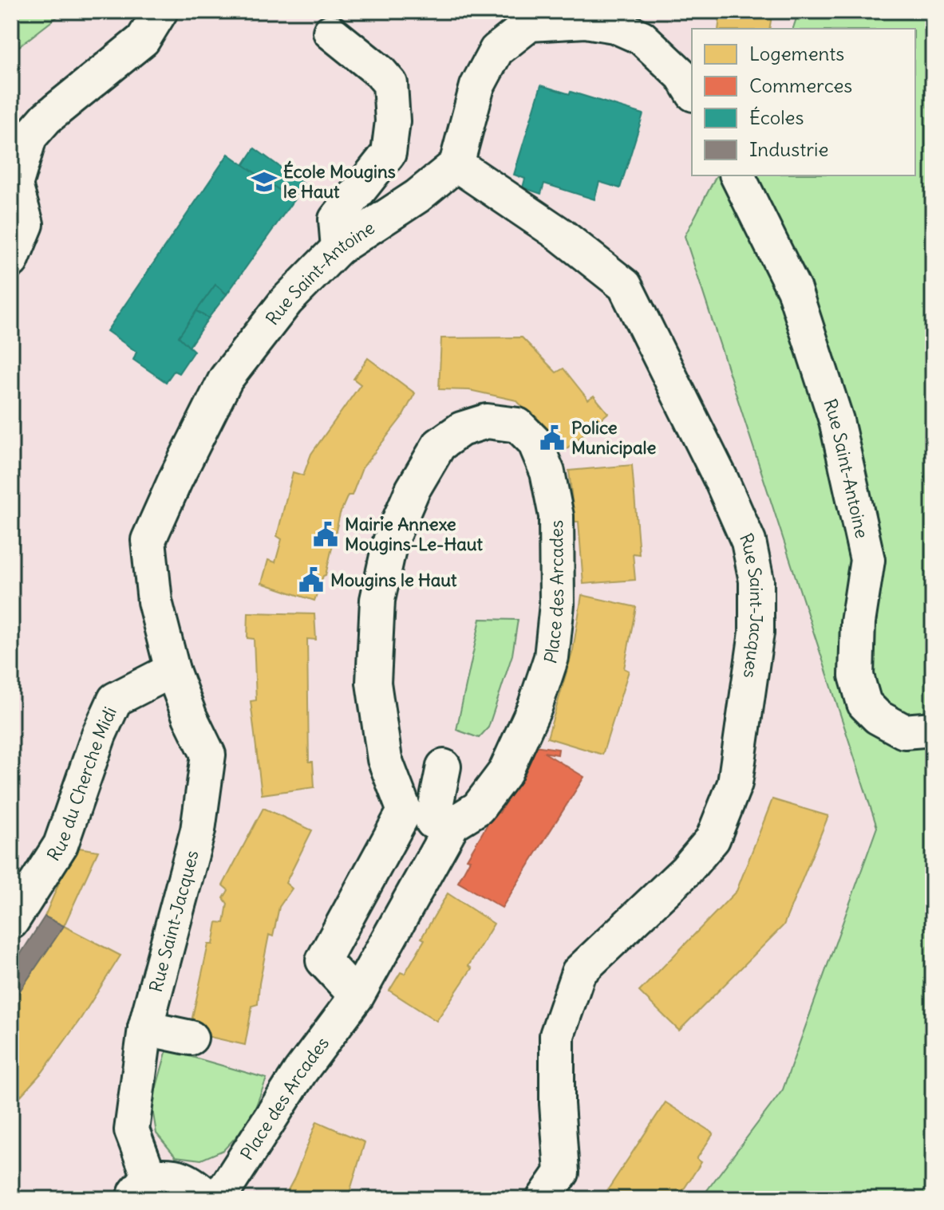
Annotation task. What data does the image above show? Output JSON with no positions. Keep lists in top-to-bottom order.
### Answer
{
  "streets": {
    "street": [
      "Rue Saint-Antoine",
      "Place des Arcades",
      "Rue Saint-Jacques",
      "Rue du Cherche Midi"
    ]
  },
  "crossings": [
    ["Rue Saint-Antoine", "Rue Saint-Jacques"],
    ["Rue Saint-Antoine", "Rue du Cherche Midi"],
    ["Rue Saint-Jacques", "Rue du Cherche Midi"]
  ],
  "places": {
    "school or university": ["École Mougins le Haut"],
    "public building": ["Police Municipale", "Mairie Annexe Mougins-Le-Haut", "Mougins le Haut"]
  },
  "legend": [
    "Logements",
    "Commerces",
    "Écoles",
    "Industrie"
  ]
}
